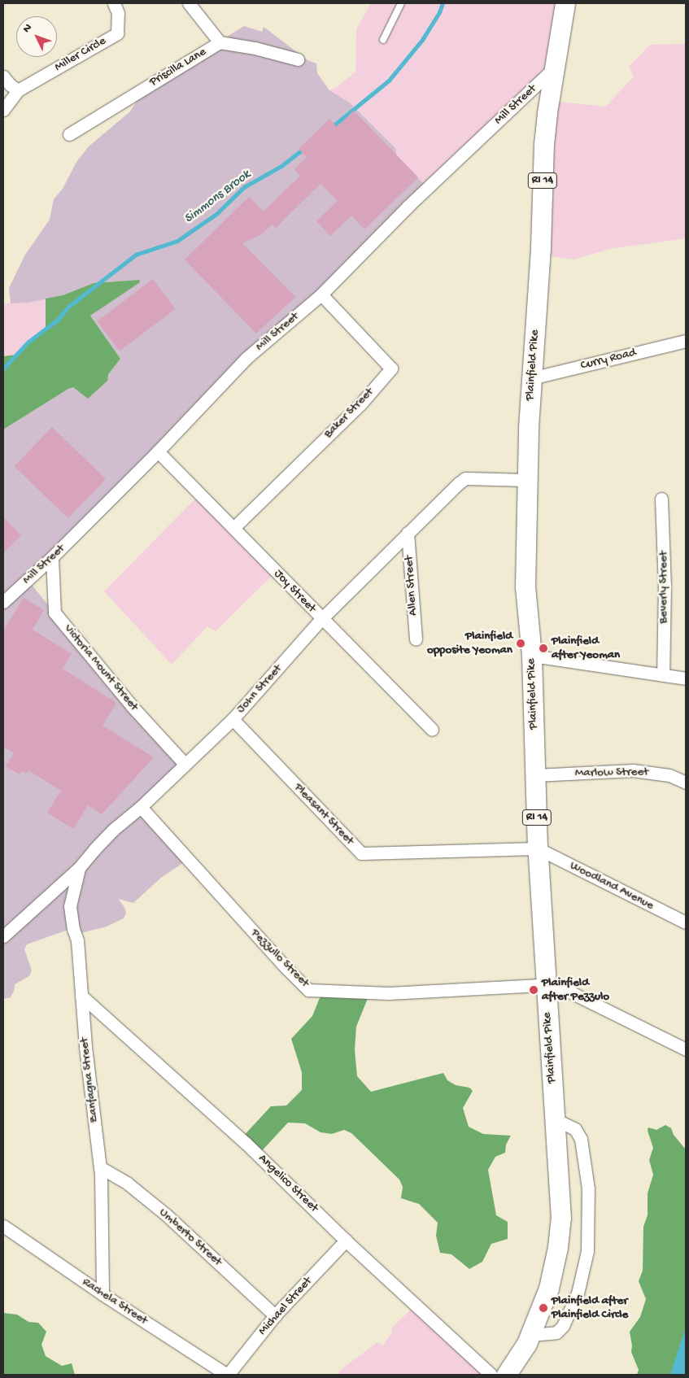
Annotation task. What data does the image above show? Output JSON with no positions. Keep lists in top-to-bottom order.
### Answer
{
  "streets": {
    "main road": ["RI 14", "Plainfield Pike"],
    "street": [
      "Miller Circle",
      "Priscilla Lane",
      "Mill Street",
      "Curry Road",
      "Baker Street",
      "Allen Street",
      "Beverly Street",
      "Joy Street",
      "Victoria Mount Street",
      "John Street",
      "Marlow Street",
      "Pleasant Street",
      "Woodland Avenue",
      "Pezzullo Street",
      "Zanfagna Street",
      "Angelico Street",
      "Umberto Street",
      "Rachela Street",
      "Michael Street"
    ]
  },
  "crossings": [
    ["Mill Street", "Plainfield Pike"],
    ["Mill Street", "Baker Street"],
    ["Mill Street", "Joy Street"],
    ["Mill Street", "Victoria Mount Street"],
    ["Curry Road", "Plainfield Pike"],
    ["Plainfield Pike", "John Street"],
    ["Plainfield Pike", "Marlow Street"],
    ["Plainfield Pike", "Pleasant Street"],
    ["Plainfield Pike", "Woodland Avenue"],
    ["Plainfield Pike", "Pezzullo Street"],
    ["Baker Street", "Joy Street"],
    ["Allen Street", "John Street"],
    ["Joy Street", "John Street"],
    ["Victoria Mount Street", "John Street"],
    ["John Street", "Pleasant Street"],
    ["John Street", "Pezzullo Street"],
    ["John Street", "Zanfagna Street"],
    ["Pleasant Street", "Woodland Avenue"],
    ["Zanfagna Street", "Angelico Street"],
    ["Zanfagna Street", "Umberto Street"],
    ["Zanfagna Street", "Rachela Street"],
    ["Angelico Street", "Michael Street"],
    ["Umberto Street", "Michael Street"],
    ["Rachela Street", "Michael Street"]
  ],
  "water": ["Simmons Brook"],
  "places": [
    "Plainfield opposite Yeoman",
    "Plainfield after Yeoman",
    "Plainfield after Pezzulo",
    "Plainfield after Plainfield Circle"
  ],
  "north": "top left"
}
